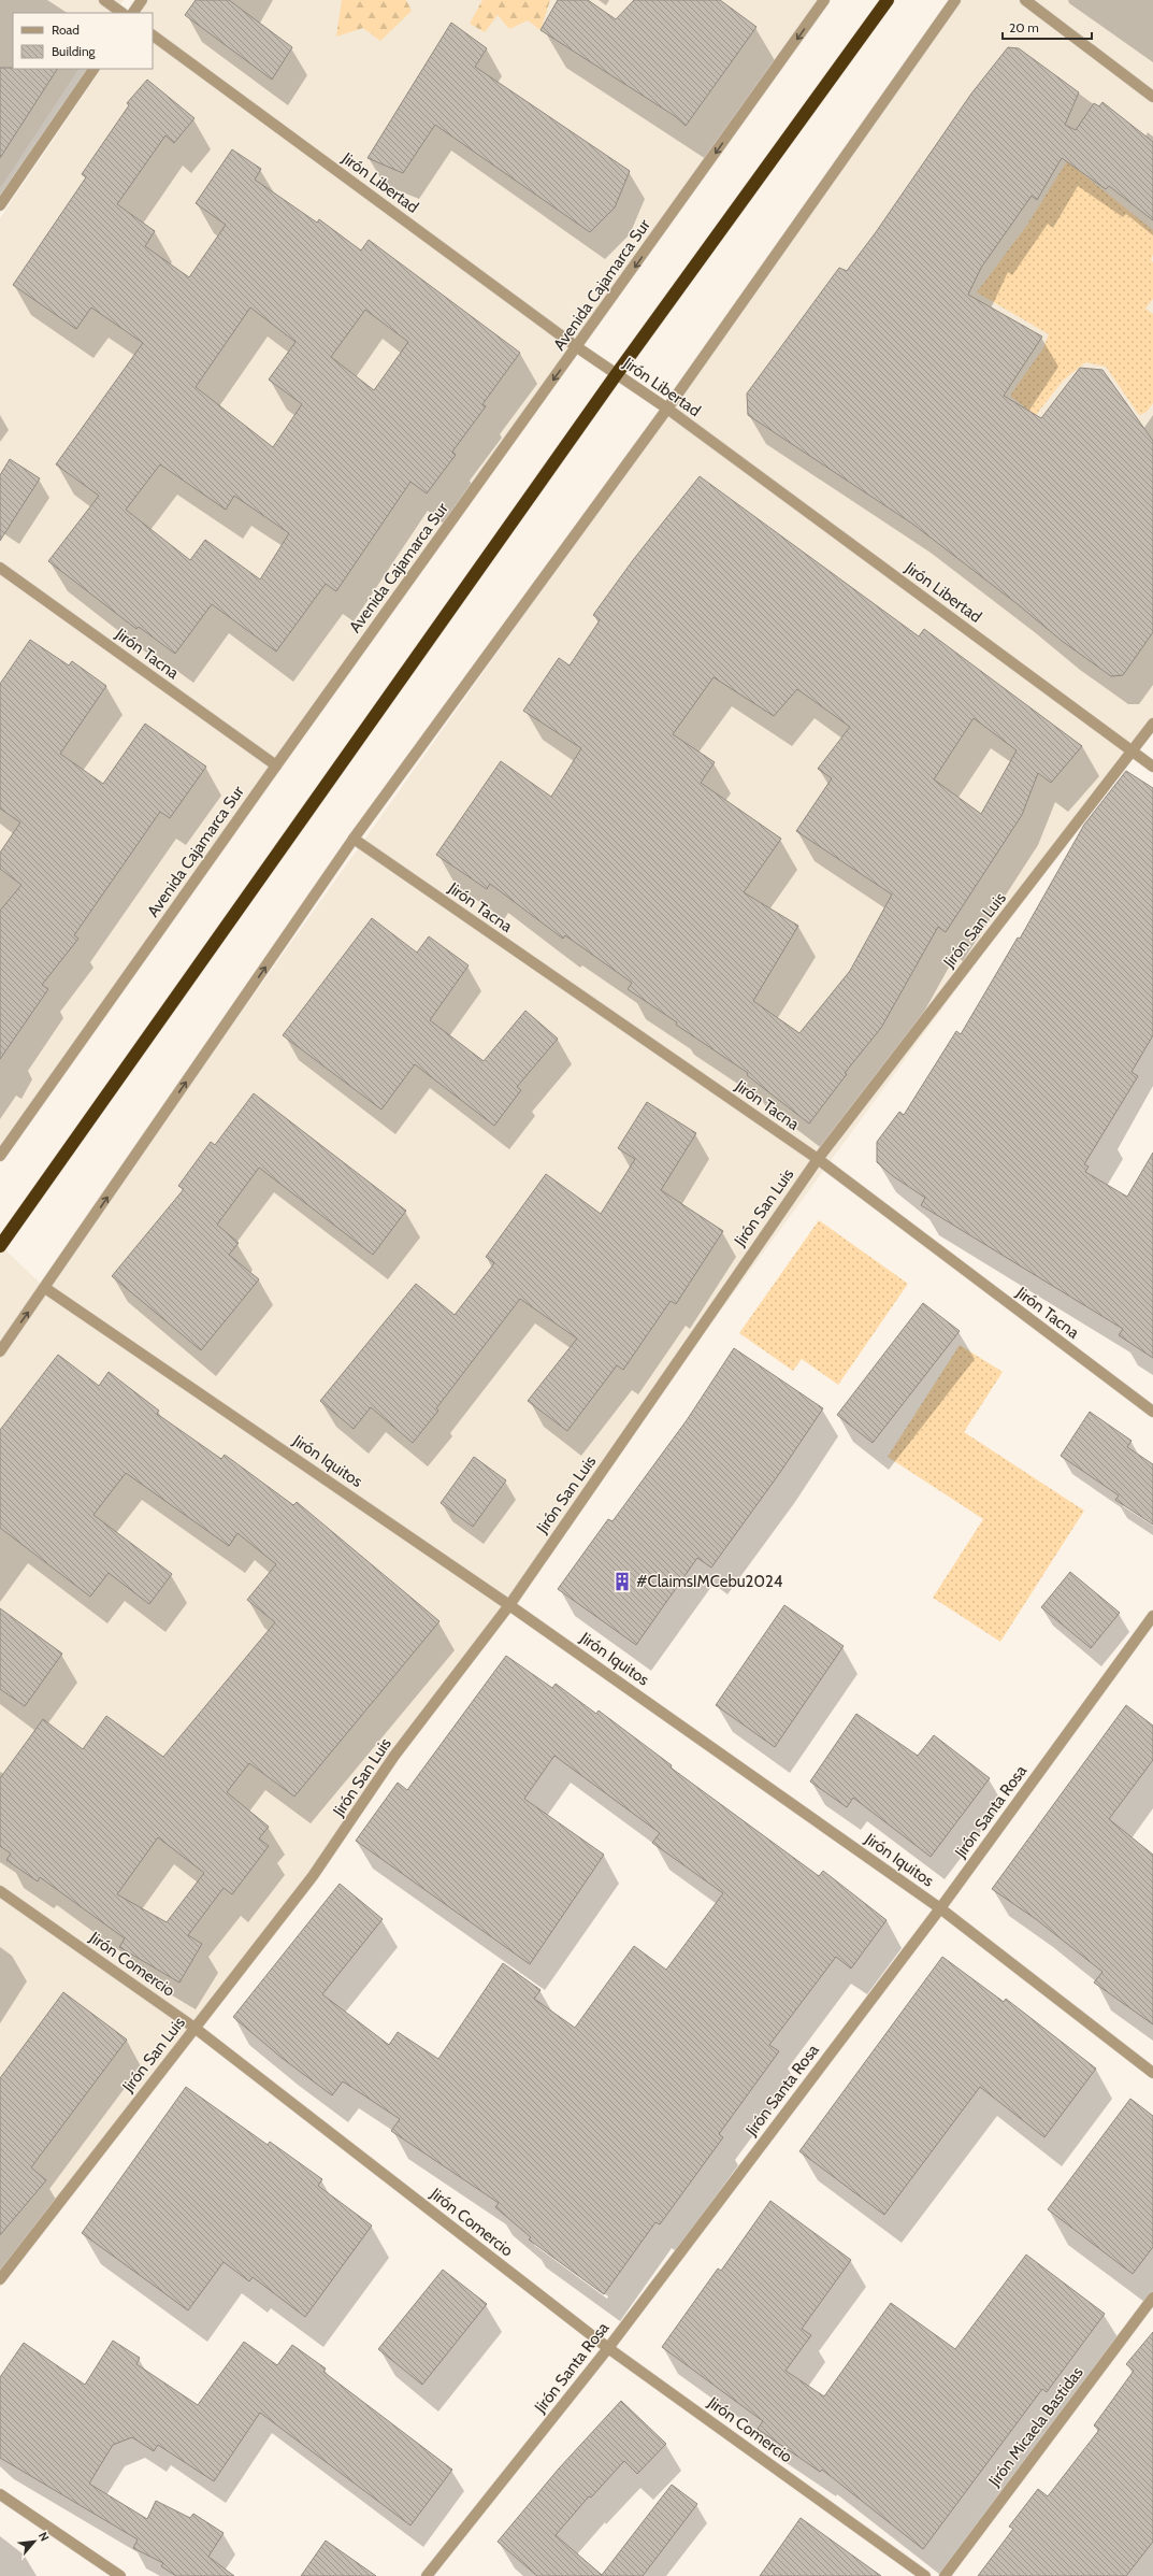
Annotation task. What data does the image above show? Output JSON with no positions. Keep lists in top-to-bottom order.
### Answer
{
  "streets": {
    "street": [
      "Jirón Libertad",
      "Avenida Cajamarca Sur",
      "Jirón Tacna",
      "Jirón San Luis",
      "Jirón Iquitos",
      "Jirón Santa Rosa",
      "Jirón Comercio",
      "Jirón Micaela Bastidas"
    ]
  },
  "crossings": [
    ["Jirón Libertad", "Avenida Cajamarca Sur"],
    ["Jirón Libertad", "Jirón San Luis"],
    ["Avenida Cajamarca Sur", "Jirón Tacna"],
    ["Jirón Tacna", "Jirón San Luis"],
    ["Jirón San Luis", "Jirón Iquitos"],
    ["Jirón San Luis", "Jirón Comercio"],
    ["Jirón Iquitos", "Jirón Santa Rosa"],
    ["Jirón Santa Rosa", "Jirón Comercio"]
  ],
  "one_way": ["Avenida Cajamarca Sur"],
  "places": {
    "building": ["#ClaimsIMCebu2024"]
  },
  "legend": ["Road", "Building"],
  "scale_bar": "20 m",
  "north": "top right"
}
